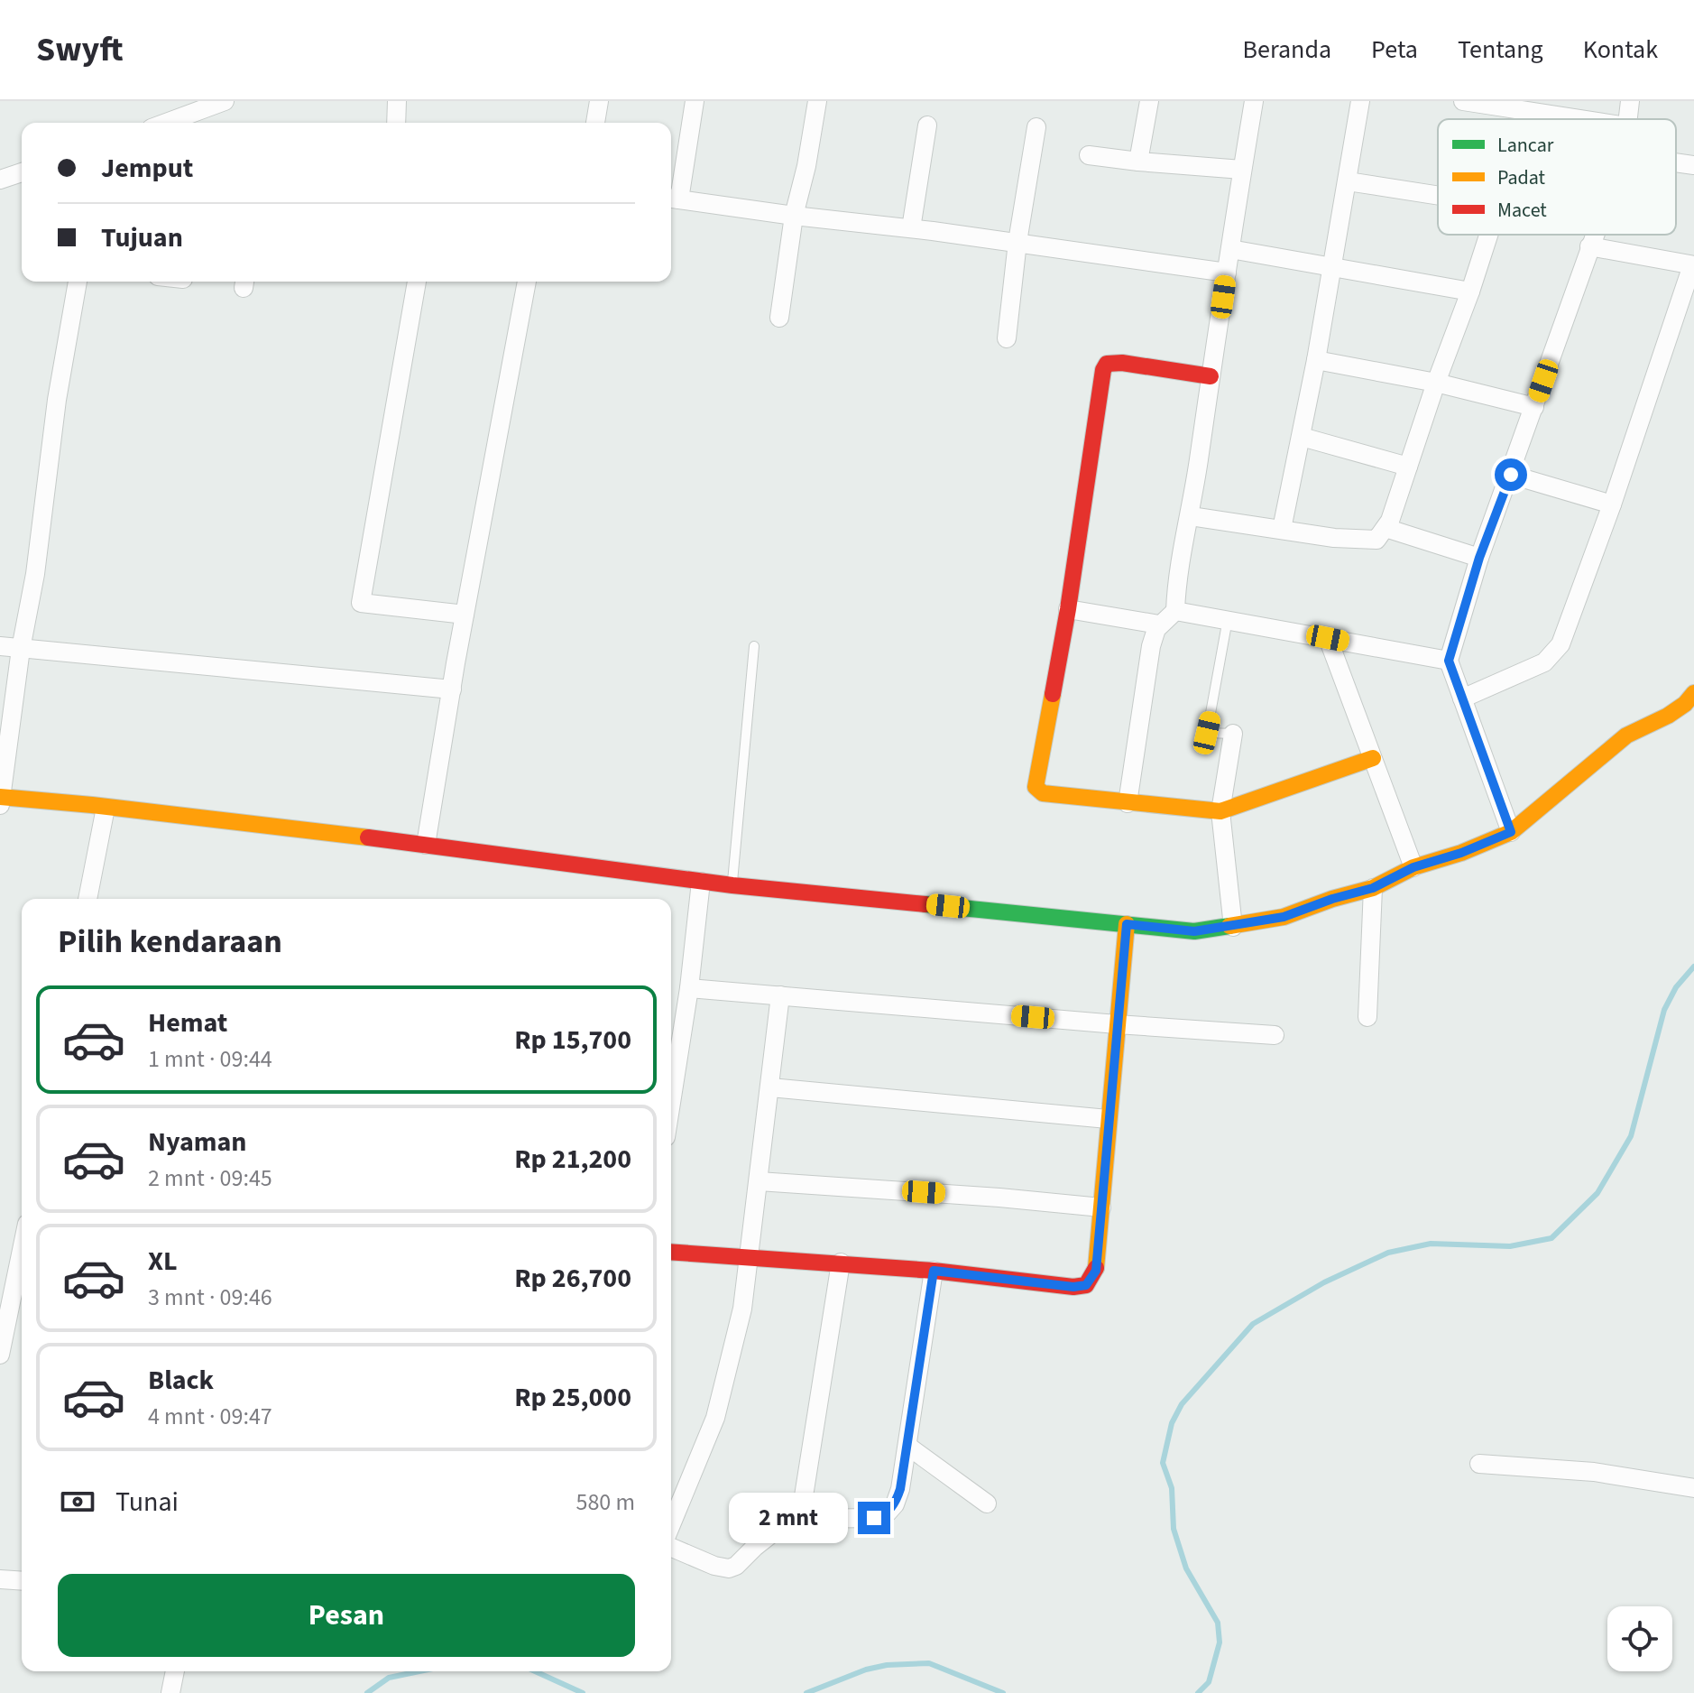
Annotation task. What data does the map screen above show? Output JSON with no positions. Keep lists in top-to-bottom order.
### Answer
{
  "legend": ["Lancar", "Padat", "Macet"],
  "page": {
    "header": "Swyft",
    "nav": [
      "Beranda",
      "Peta",
      "Tentang",
      "Kontak"
    ],
    "banner": ["Jemput", "Tujuan"],
    "heading": "Pilih kendaraan",
    "list": [
      {
        "name": "Hemat",
        "note": "1 mnt · 09:44",
        "value": "Rp 15,700"
      },
      {
        "name": "Nyaman",
        "note": "2 mnt · 09:45",
        "value": "Rp 21,200"
      },
      {
        "name": "XL",
        "note": "3 mnt · 09:46",
        "value": "Rp 26,700"
      },
      {
        "name": "Black",
        "note": "4 mnt · 09:47",
        "value": "Rp 25,000"
      }
    ],
    "pay": ["Tunai", "580 m"],
    "bubble": "2 mnt",
    "buttons": "Pesan"
  }
}
